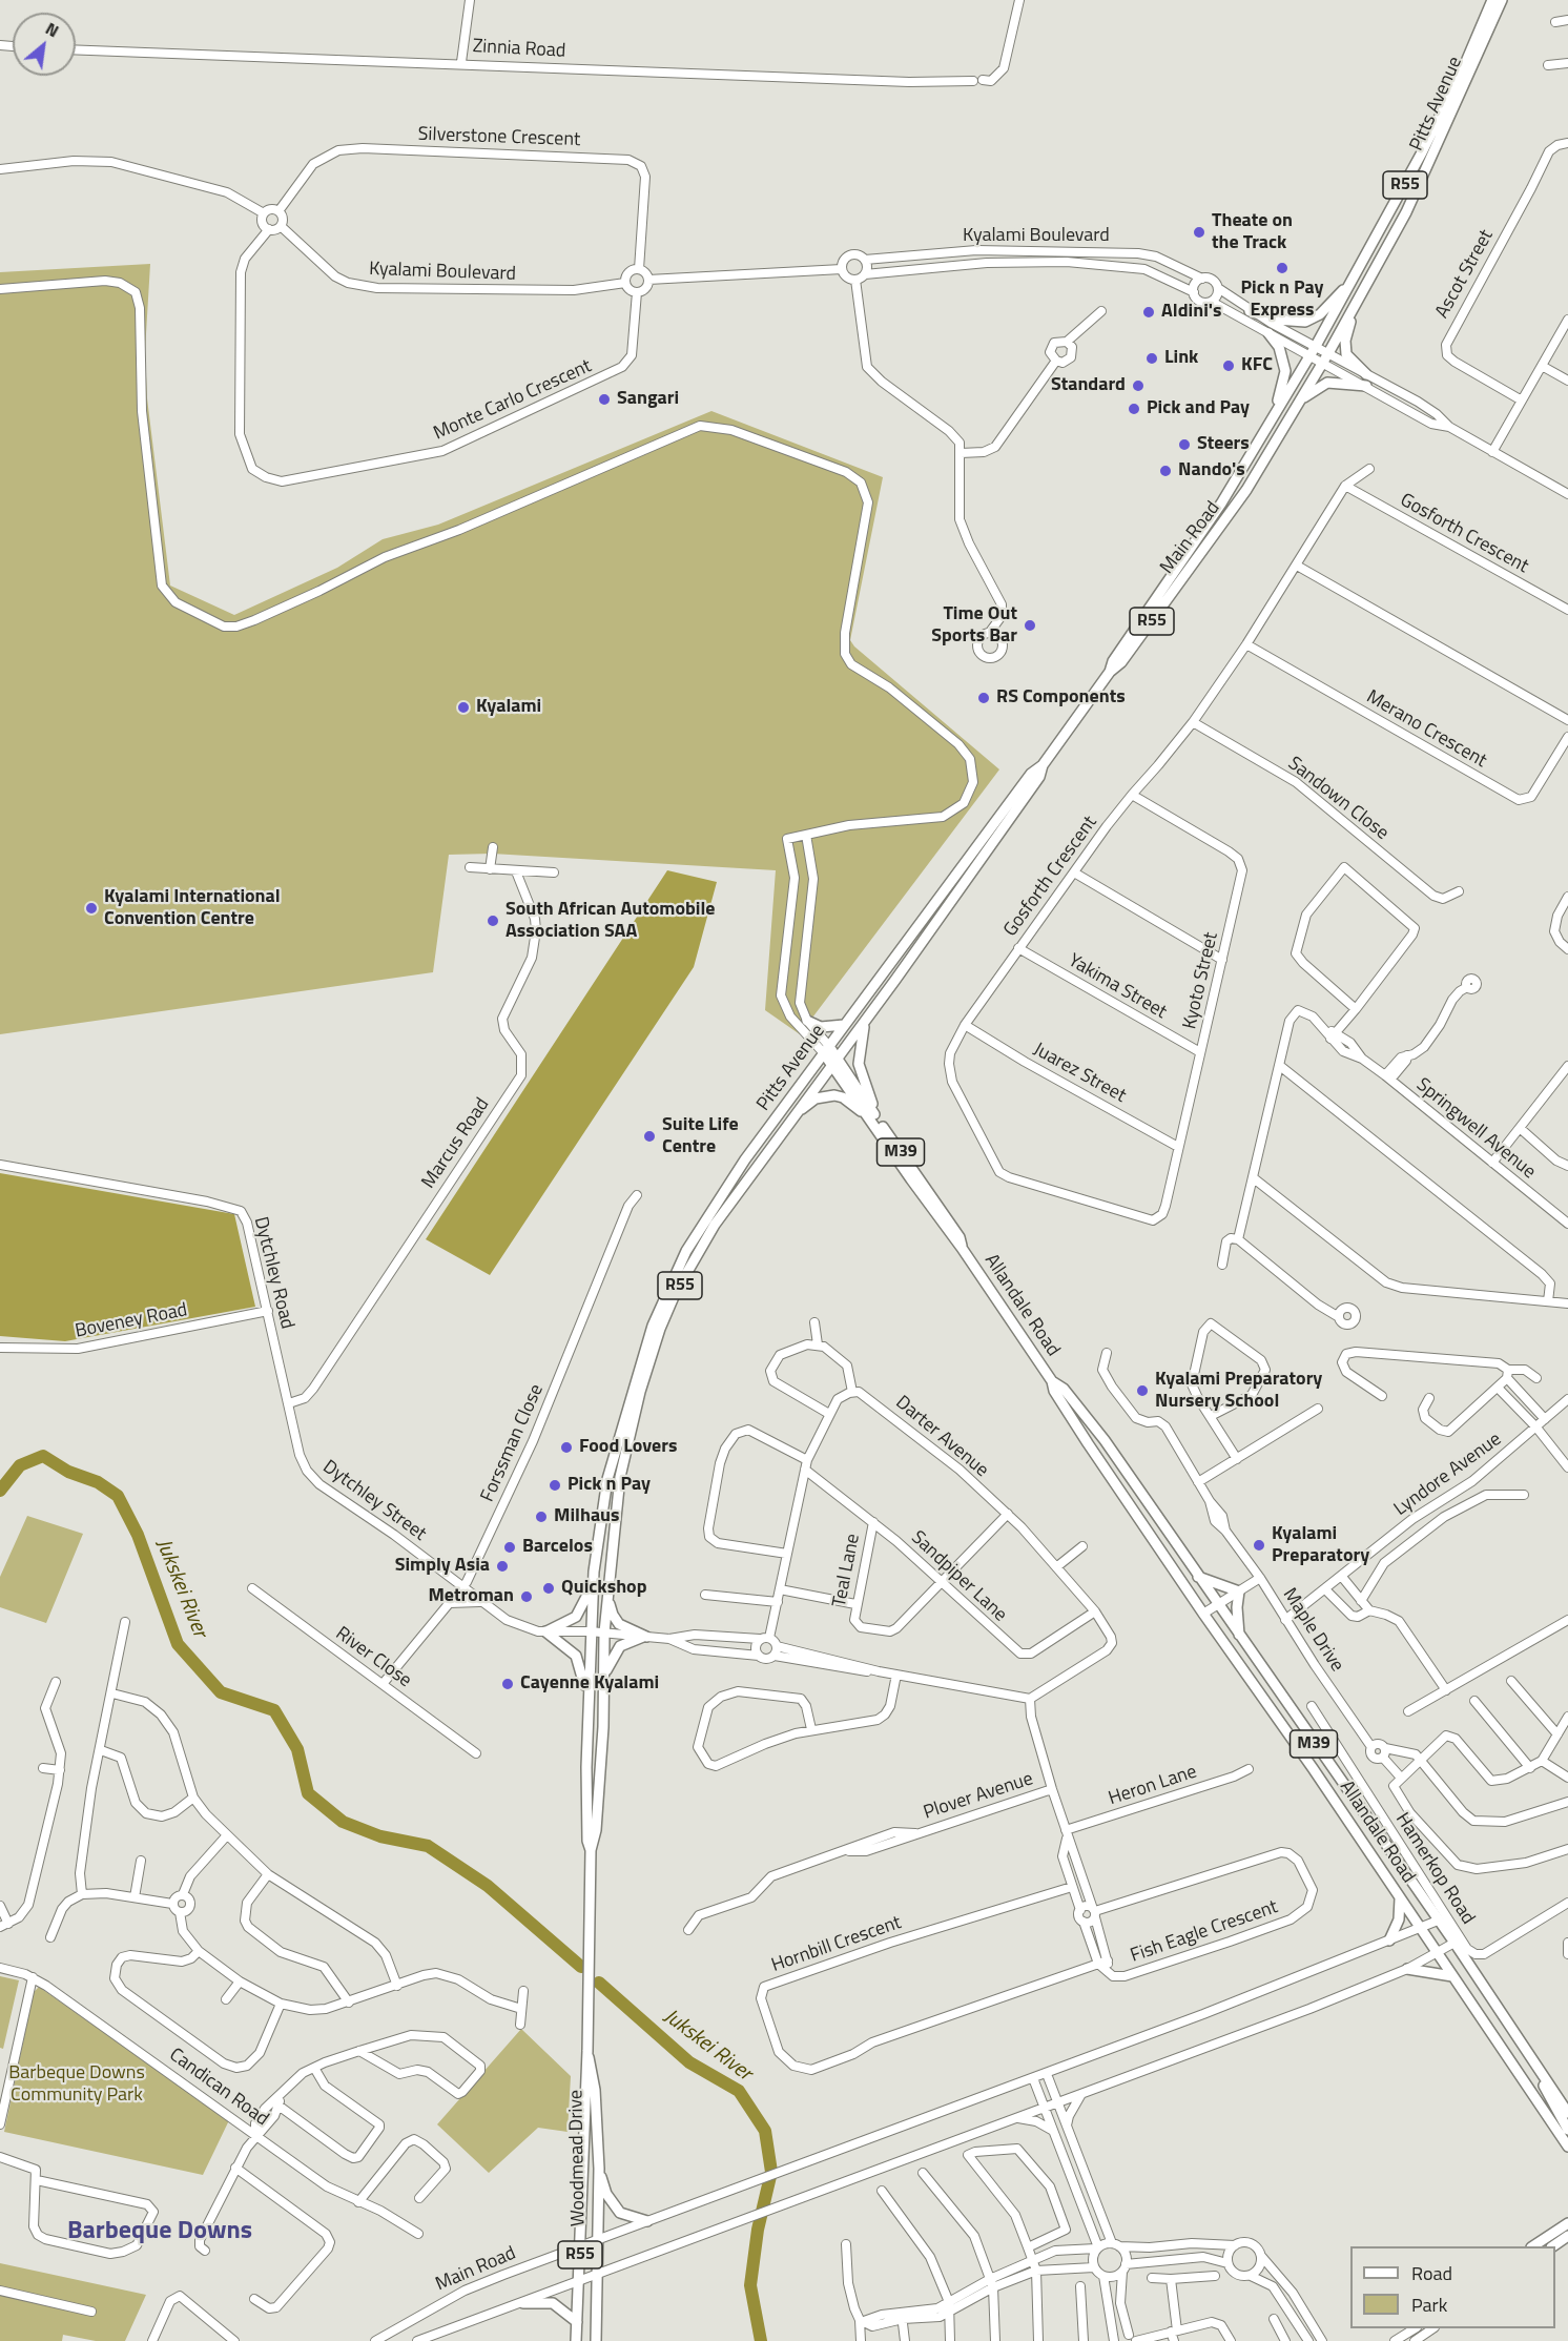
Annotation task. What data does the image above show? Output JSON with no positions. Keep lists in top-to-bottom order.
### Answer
{
  "streets": {
    "main road": [
      "Pitts Avenue",
      "R55",
      "Main Road",
      "M39",
      "Allandale Road",
      "Woodmead Drive"
    ],
    "street": [
      "Zinnia Road",
      "Silverstone Crescent",
      "Kyalami Boulevard",
      "Ascot Street",
      "Monte Carlo Crescent",
      "Gosforth Crescent",
      "Merano Crescent",
      "Sandown Close",
      "Kyoto Street",
      "Yakima Street",
      "Juarez Street",
      "Springwell Avenue",
      "Marcus Road",
      "Dytchley Road",
      "Boveney Road",
      "Darter Avenue",
      "Forssman Close",
      "Lyndore Avenue",
      "Dytchley Street",
      "Teal Lane",
      "Sandpiper Lane",
      "Maple Drive",
      "River Close",
      "Heron Lane",
      "Plover Avenue",
      "Hamerkop Road",
      "Fish Eagle Crescent",
      "Hornbill Crescent",
      "Candican Road"
    ]
  },
  "crossings": [
    ["Pitts Avenue", "Kyalami Boulevard"],
    ["Pitts Avenue", "Main Road"],
    ["Pitts Avenue", "Allandale Road"],
    ["Pitts Avenue", "Dytchley Street"],
    ["Pitts Avenue", "Woodmead Drive"],
    ["Silverstone Crescent", "Kyalami Boulevard"],
    ["Silverstone Crescent", "Monte Carlo Crescent"],
    ["Kyalami Boulevard", "Monte Carlo Crescent"],
    ["Kyalami Boulevard", "Main Road"],
    ["Gosforth Crescent", "Merano Crescent"],
    ["Gosforth Crescent", "Sandown Close"],
    ["Gosforth Crescent", "Kyoto Street"],
    ["Gosforth Crescent", "Yakima Street"],
    ["Gosforth Crescent", "Juarez Street"],
    ["Main Road", "Allandale Road"],
    ["Main Road", "Woodmead Drive"],
    ["Kyoto Street", "Yakima Street"],
    ["Kyoto Street", "Juarez Street"],
    ["Marcus Road", "Dytchley Road"],
    ["Dytchley Road", "Boveney Road"],
    ["Dytchley Road", "Dytchley Street"],
    ["Darter Avenue", "Sandpiper Lane"],
    ["Darter Avenue", "Fish Eagle Crescent"],
    ["Forssman Close", "Dytchley Street"],
    ["Forssman Close", "River Close"],
    ["Lyndore Avenue", "Maple Drive"],
    ["Dytchley Street", "Woodmead Drive"],
    ["Teal Lane", "Sandpiper Lane"],
    ["Heron Lane", "Fish Eagle Crescent"],
    ["Plover Avenue", "Fish Eagle Crescent"],
    ["Fish Eagle Crescent", "Hornbill Crescent"]
  ],
  "districts": ["Barbeque Downs"],
  "water": ["Jukskei River"],
  "parks": ["Barbeque Downs Community Park"],
  "places": [
    "Theate on the Track",
    "Pick n Pay Express",
    "Aldini's",
    "Link",
    "KFC",
    "Standard",
    "Sangari",
    "Pick and Pay",
    "Steers",
    "Nando's",
    "Time Out Sports Bar",
    "RS Components",
    "Kyalami",
    "Kyalami International Convention Centre",
    "South African Automobile Association SAA",
    "Suite Life Centre",
    "Kyalami Preparatory Nursery School",
    "Food Lovers",
    "Pick n Pay",
    "Milhaus",
    "Kyalami Preparatory",
    "Barcelos",
    "Simply Asia",
    "Quickshop",
    "Metroman",
    "Cayenne Kyalami"
  ],
  "legend": ["Road", "Park"],
  "north": "top right"
}
